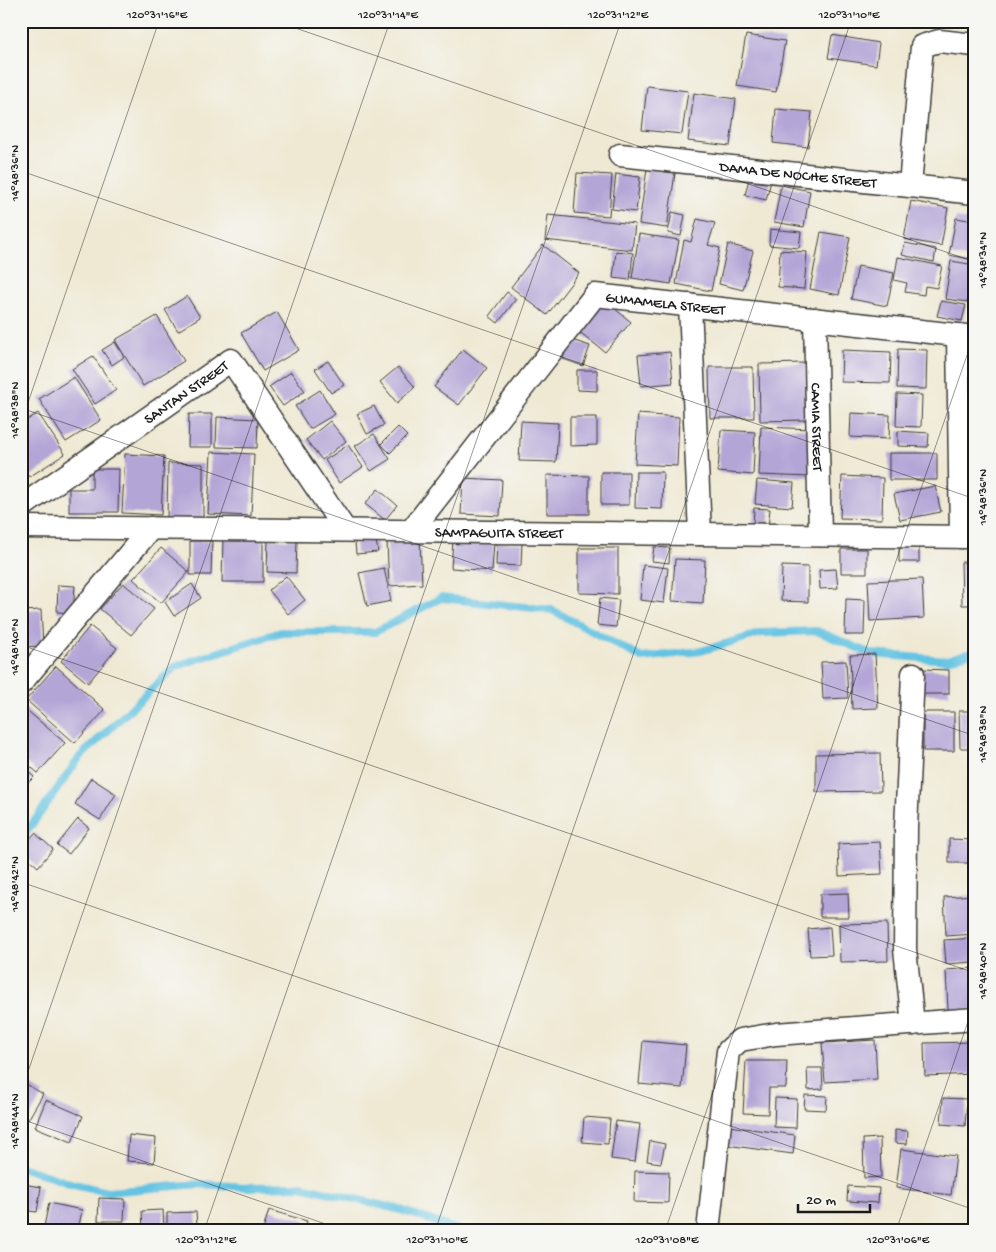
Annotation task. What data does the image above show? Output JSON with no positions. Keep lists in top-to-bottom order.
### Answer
{
  "streets": {
    "street": [
      "DAMA DE NOCHE STREET",
      "GUMAMELA STREET",
      "SANTAN STREET",
      "CAMIA STREET",
      "SAMPAGUITA STREET"
    ]
  },
  "crossings": [
    ["GUMAMELA STREET", "CAMIA STREET"],
    ["GUMAMELA STREET", "SAMPAGUITA STREET"],
    ["SANTAN STREET", "SAMPAGUITA STREET"],
    ["CAMIA STREET", "SAMPAGUITA STREET"]
  ],
  "scale_bar": "20 m",
  "coordinates": [
    "120°31'16\"E",
    "120°31'14\"E",
    "120°31'12\"E",
    "120°31'10\"E",
    "14°48'36\"N",
    "14°48'34\"N",
    "14°48'38\"N",
    "14°48'40\"N",
    "14°48'42\"N",
    "14°48'44\"N",
    "120°31'08\"E",
    "120°31'06\"E"
  ]
}
